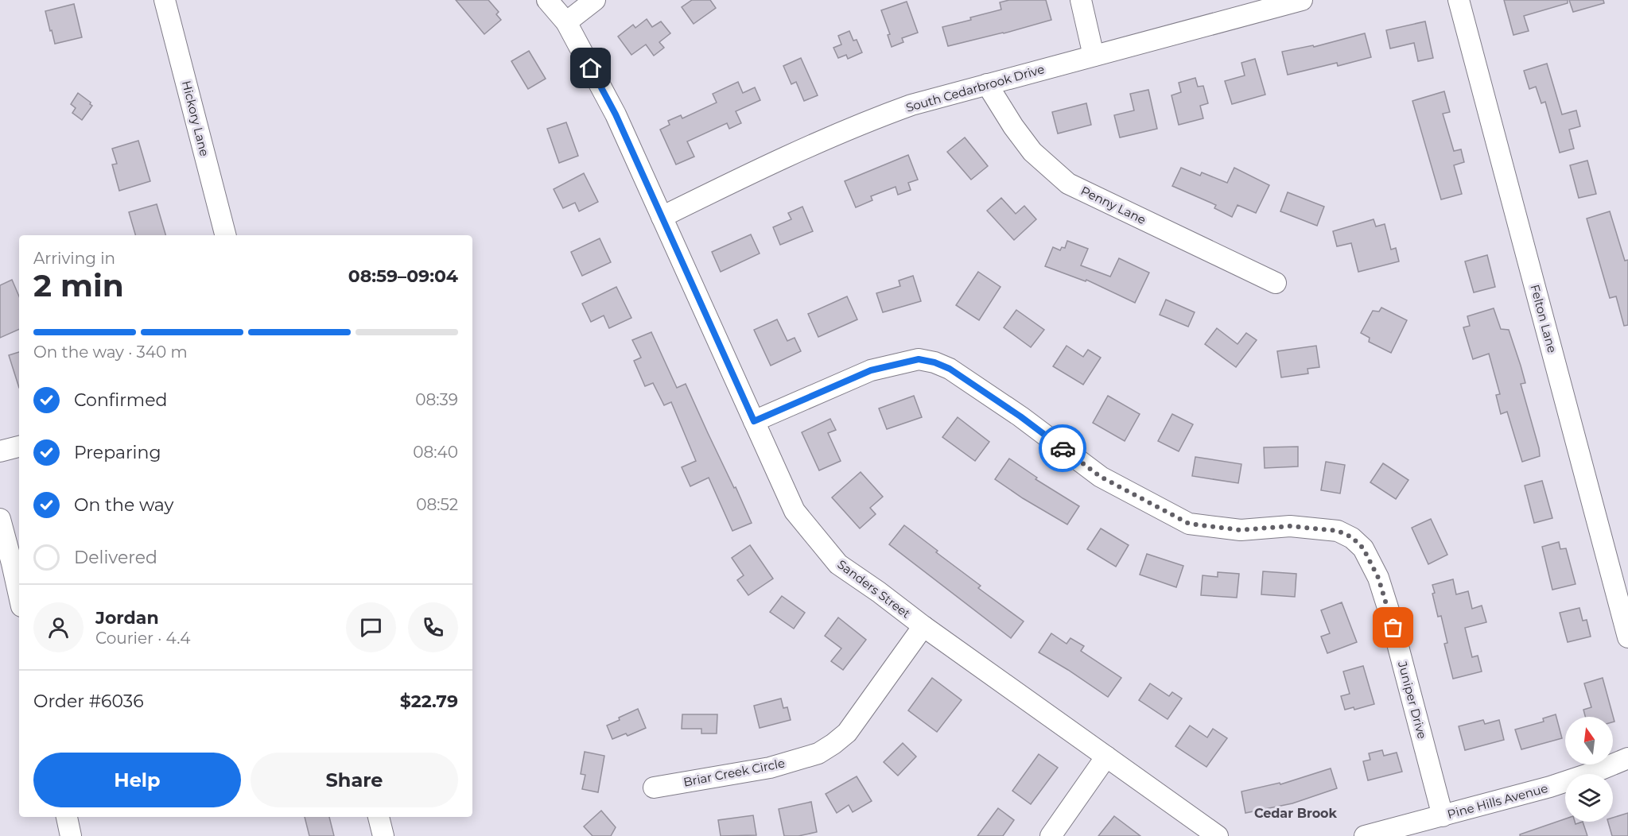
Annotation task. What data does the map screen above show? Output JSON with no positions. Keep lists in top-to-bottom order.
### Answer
{
  "streets": {
    "street": [
      "South Cedarbrook Drive",
      "Hickory Lane",
      "Penny Lane",
      "Felton Lane",
      "Sanders Street",
      "Juniper Drive",
      "Briar Creek Circle",
      "Pine Hills Avenue"
    ]
  },
  "crossings": [
    ["South Cedarbrook Drive", "Penny Lane"],
    ["South Cedarbrook Drive", "Sanders Street"],
    ["Sanders Street", "Juniper Drive"],
    ["Sanders Street", "Briar Creek Circle"],
    ["Juniper Drive", "Pine Hills Avenue"]
  ],
  "districts": ["Cedar Brook"],
  "north": "top",
  "page": {
    "heading": ["2 min", "Arriving in", "08:59–09:04"],
    "panel": [
      "Jordan",
      "Courier · 4.4",
      "Order #6036",
      "$22.79"
    ],
    "bar": "On the way · 340 m",
    "list": [
      ["Confirmed", "08:39"],
      ["Preparing", "08:40"],
      ["On the way", "08:52"],
      "Delivered"
    ],
    "buttons": ["Help", "Share"]
  }
}
